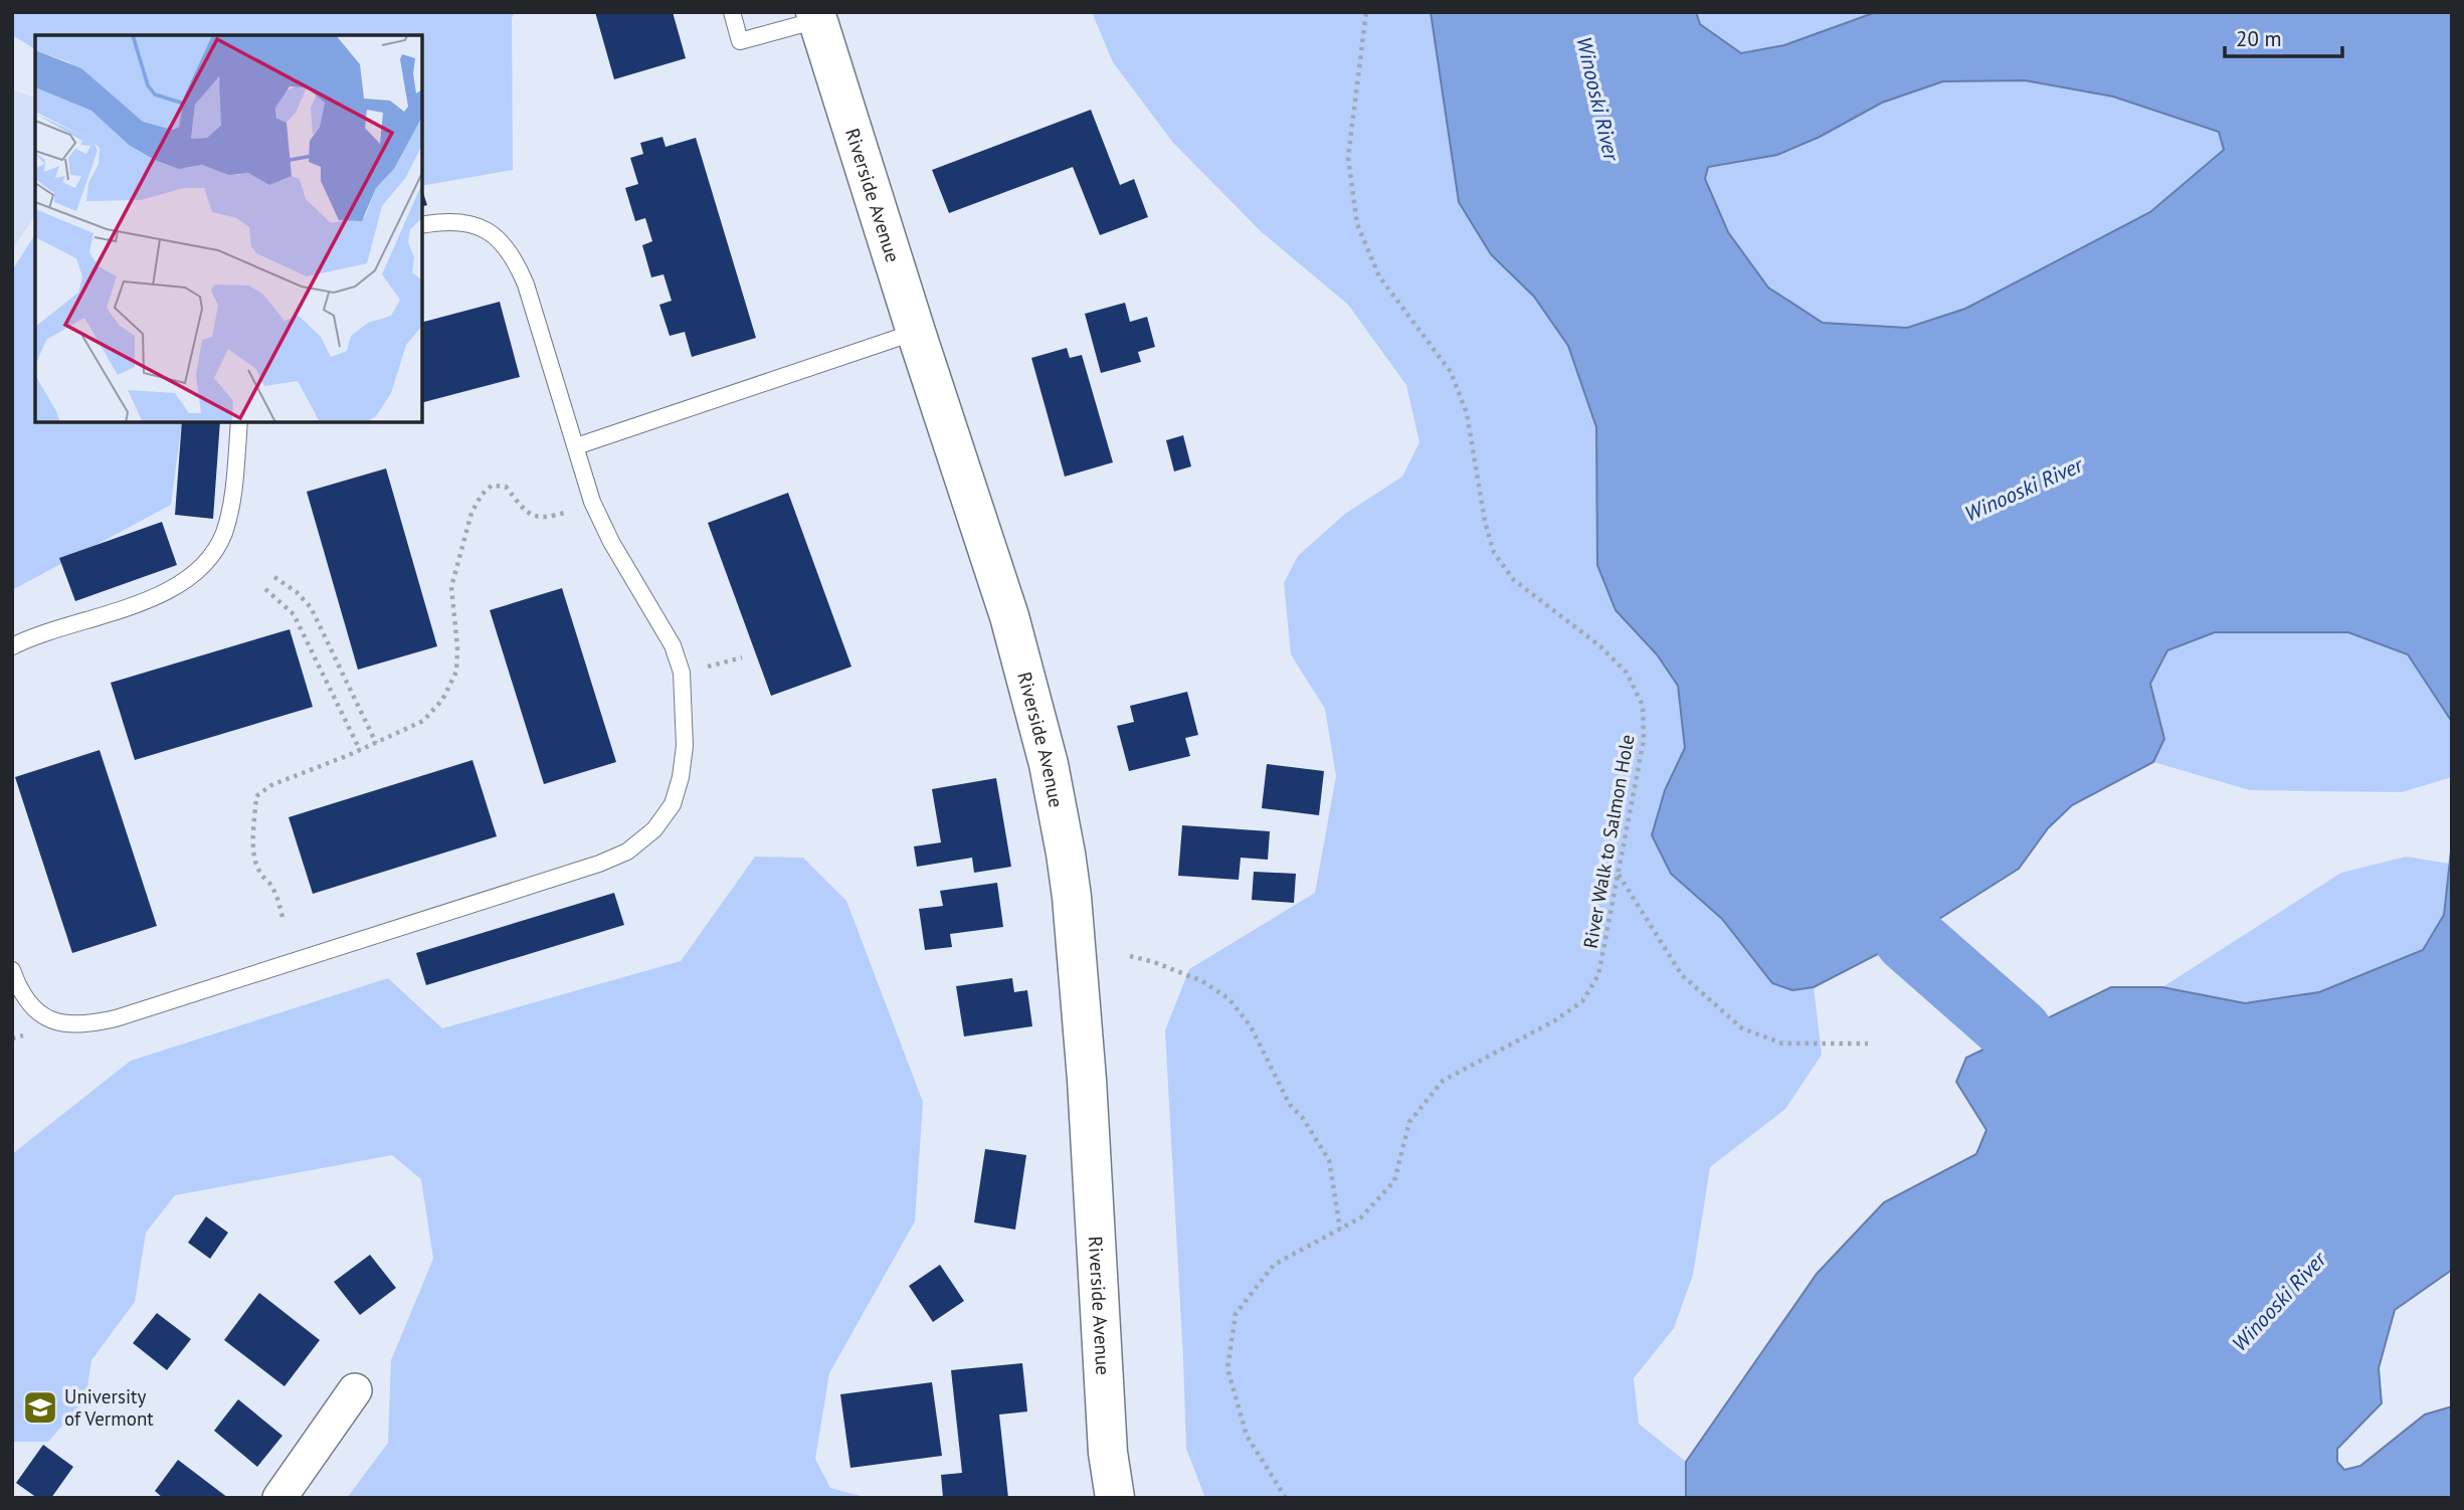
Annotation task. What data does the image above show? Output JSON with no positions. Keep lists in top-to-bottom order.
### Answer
{
  "streets": {
    "main road": ["Riverside Avenue"],
    "path": ["River Walk to Salmon Hole"]
  },
  "water": ["Winooski River"],
  "places": {
    "school or university": ["University of Vermont"]
  },
  "scale_bar": "20 m"
}
